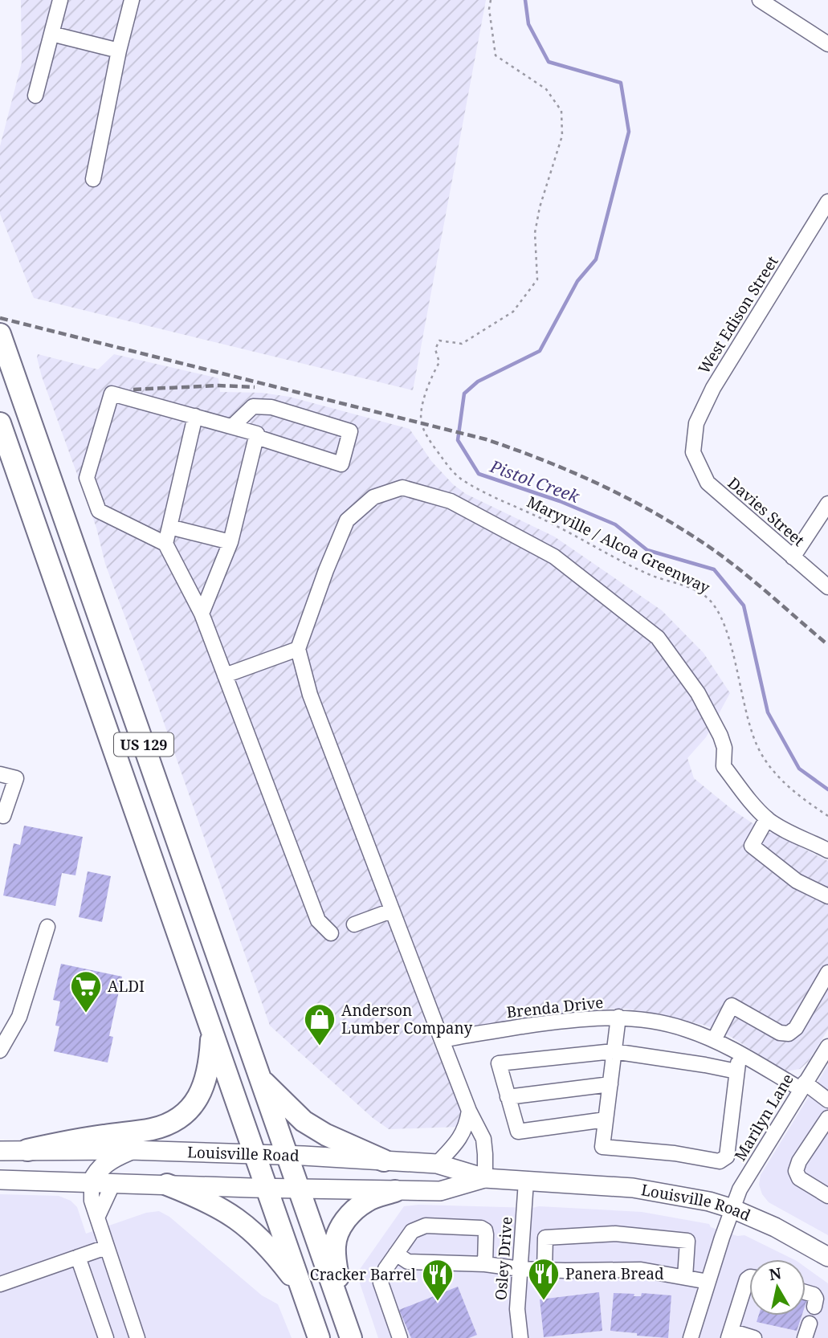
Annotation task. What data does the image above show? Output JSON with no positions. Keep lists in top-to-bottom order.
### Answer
{
  "streets": {
    "highway": ["US 129"],
    "main road": ["Louisville Road"],
    "street": [
      "West Edison Street",
      "Davies Street",
      "Brenda Drive",
      "Marilyn Lane",
      "Osley Drive"
    ],
    "path": ["Maryville / Alcoa Greenway"]
  },
  "crossings": [
    ["West Edison Street", "Davies Street"],
    ["US 129", "Louisville Road"],
    ["Brenda Drive", "Marilyn Lane"],
    ["Marilyn Lane", "Louisville Road"],
    ["Louisville Road", "Osley Drive"]
  ],
  "water": ["Pistol Creek"],
  "places": {
    "supermarket": ["ALDI"],
    "shop": ["Anderson Lumber Company"],
    "restaurant": ["Panera Bread", "Cracker Barrel"]
  },
  "north": "top"
}
